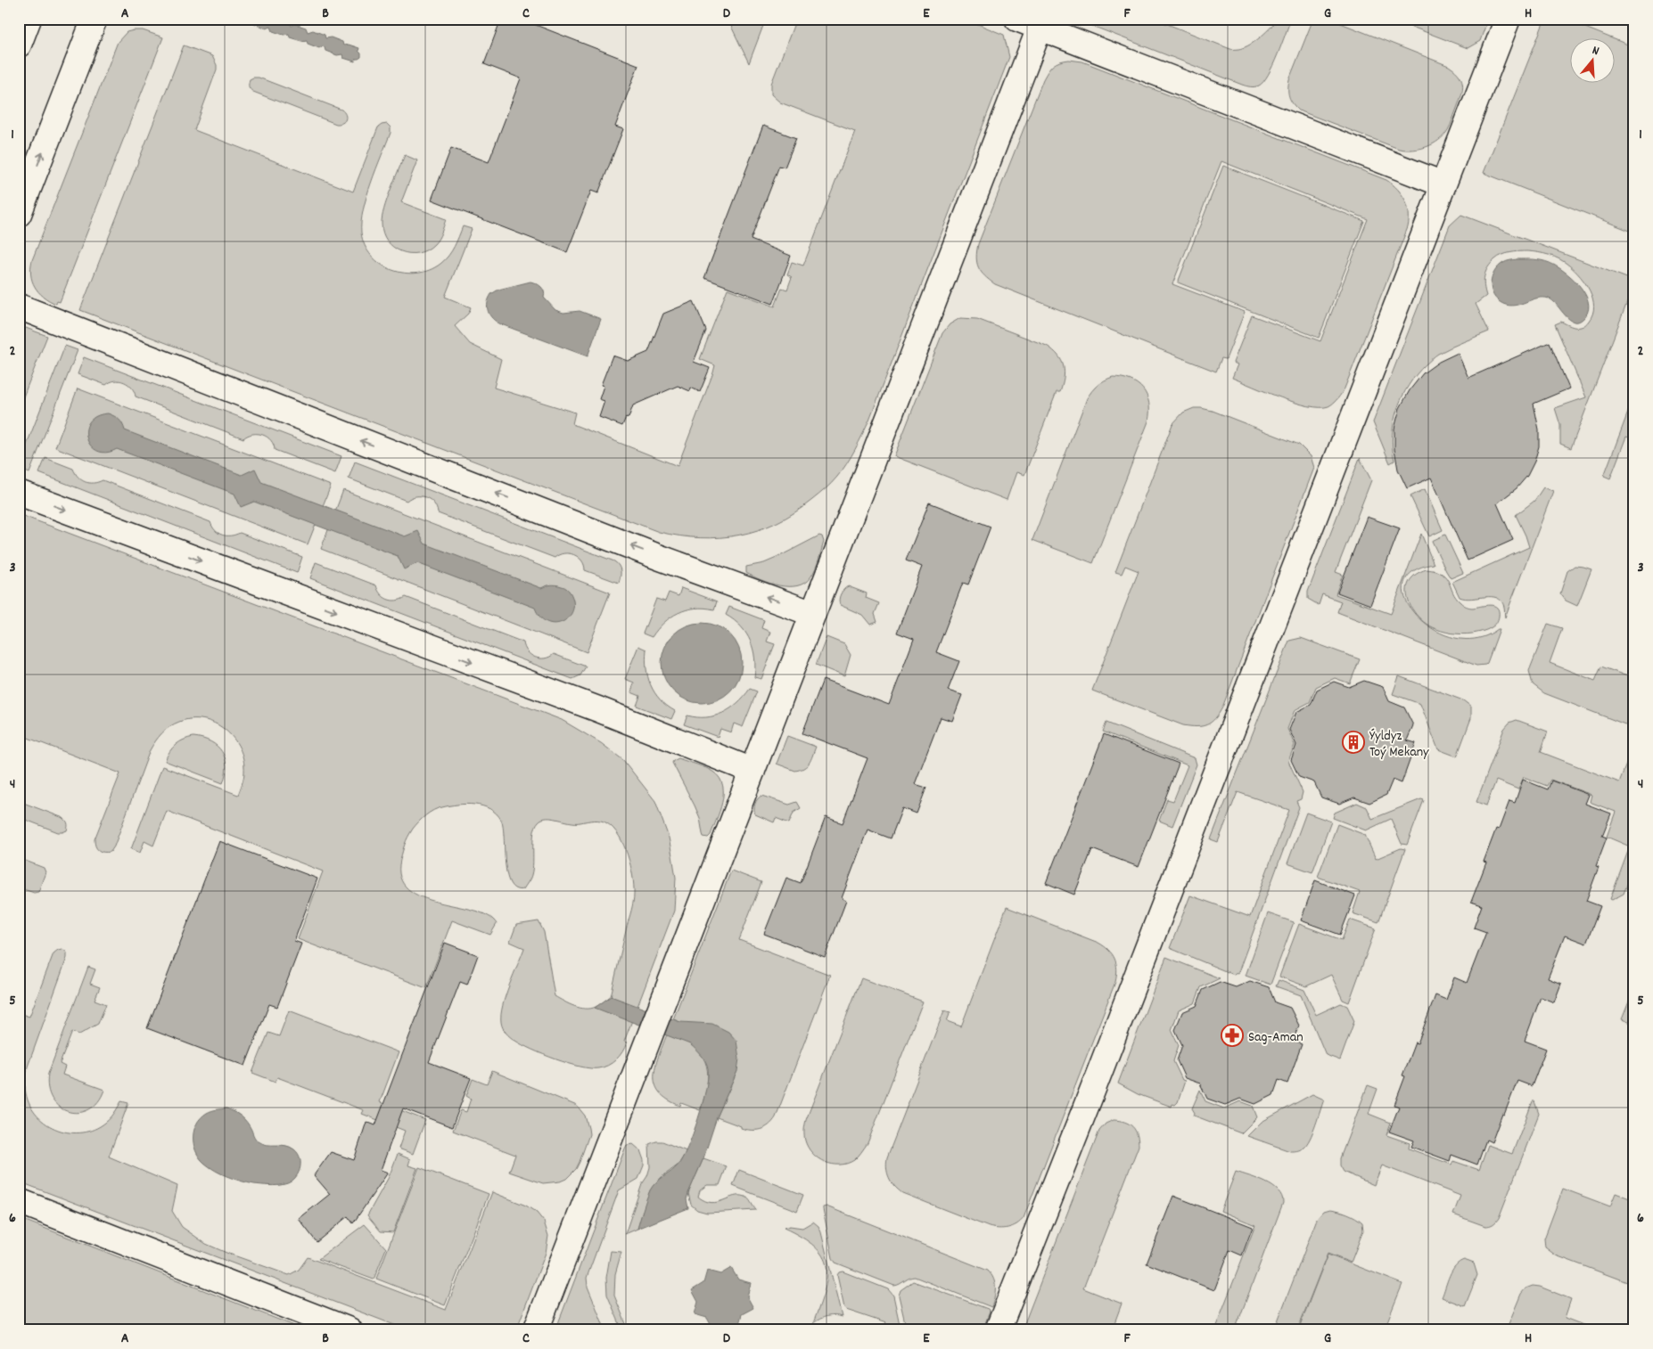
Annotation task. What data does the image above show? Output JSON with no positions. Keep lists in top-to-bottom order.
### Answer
{
  "places": {
    "building": ["Ýyldyz Toý Mekany"],
    "pharmacy": ["Sag-Aman"]
  },
  "north": "top",
  "grid": {
    "columns": [
      "A",
      "B",
      "C",
      "D",
      "E",
      "F",
      "G",
      "H"
    ],
    "rows": [
      "1",
      "2",
      "3",
      "4",
      "5",
      "6"
    ]
  }
}
